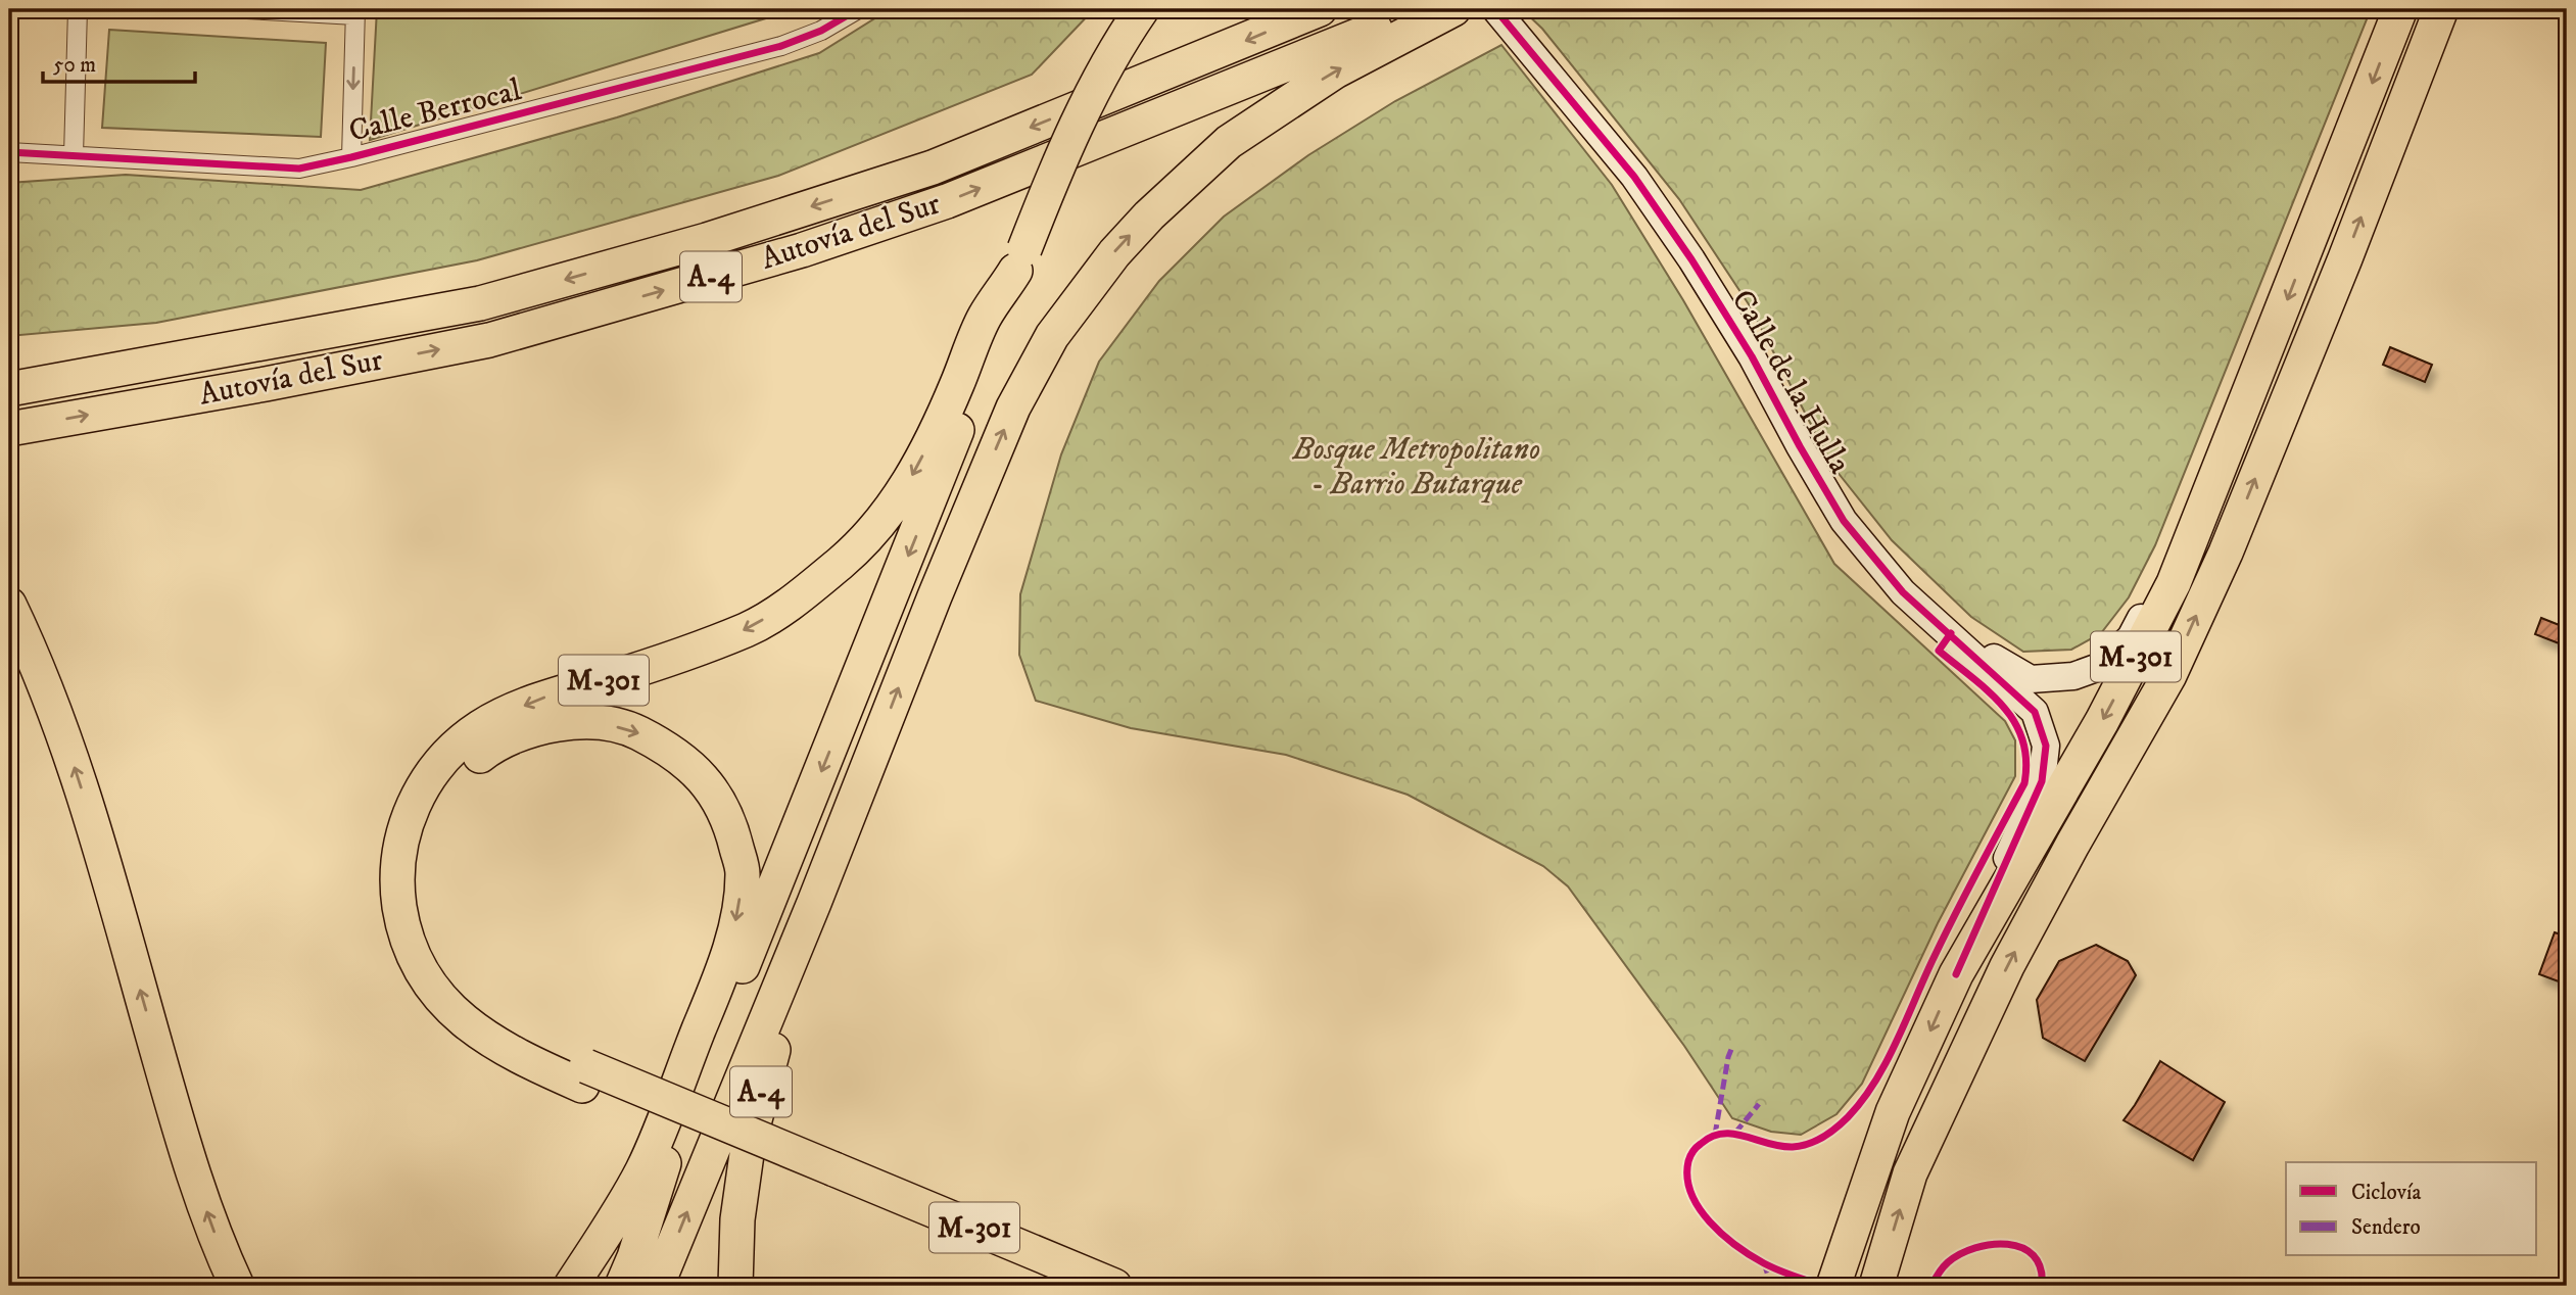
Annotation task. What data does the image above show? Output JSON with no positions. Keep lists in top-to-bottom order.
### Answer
{
  "streets": {
    "highway": ["Autovía del Sur", "A-4", "M-301"],
    "street": ["Calle Berrocal", "Calle de la Hulla"]
  },
  "crossings": [
    ["Autovía del Sur", "A-4"]
  ],
  "parks": ["Bosque Metropolitano - Barrio Butarque"],
  "legend": ["Ciclovía", "Sendero"],
  "scale_bar": "50 m"
}
